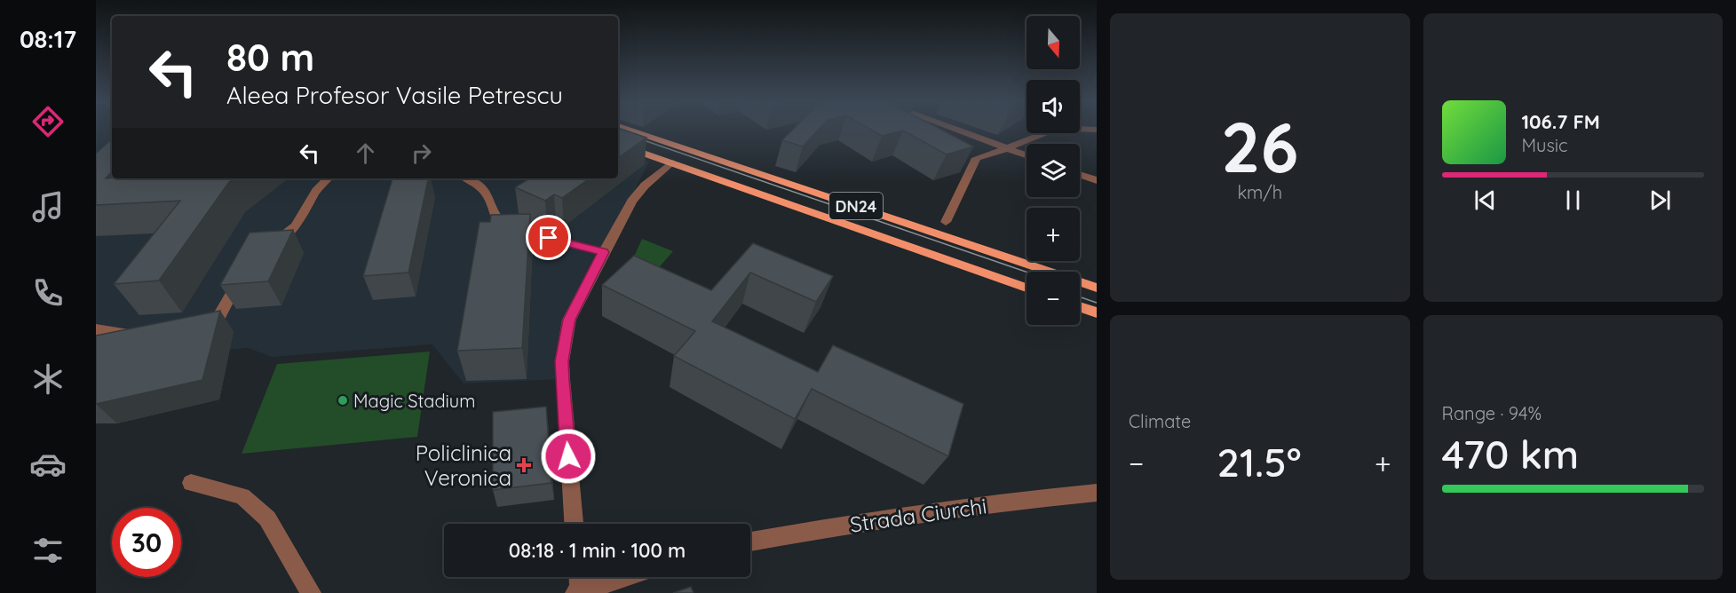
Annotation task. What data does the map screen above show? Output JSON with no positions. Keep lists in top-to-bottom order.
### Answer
{
  "streets": {
    "main road": ["DN24"],
    "street": ["Strada Ciurchi"]
  },
  "places": {
    "other": ["Magic Stadium"],
    "health": ["Policlinica Veronica"]
  },
  "north": "bottom",
  "page": {
    "tabs": "08:17",
    "tile": [
      ["26", "km/h"],
      "Climate",
      ["Range · 94%", "470 km"]
    ],
    "map_buttons": ["+", "−"],
    "turn": ["80 m", "Aleea Profesor Vasile Petrescu"],
    "song": ["106.7 FM", "Music"],
    "heat": ["−", "21.5°", "+"],
    "limit": "30",
    "trip": "08:18 · 1 min · 100 m"
  }
}
